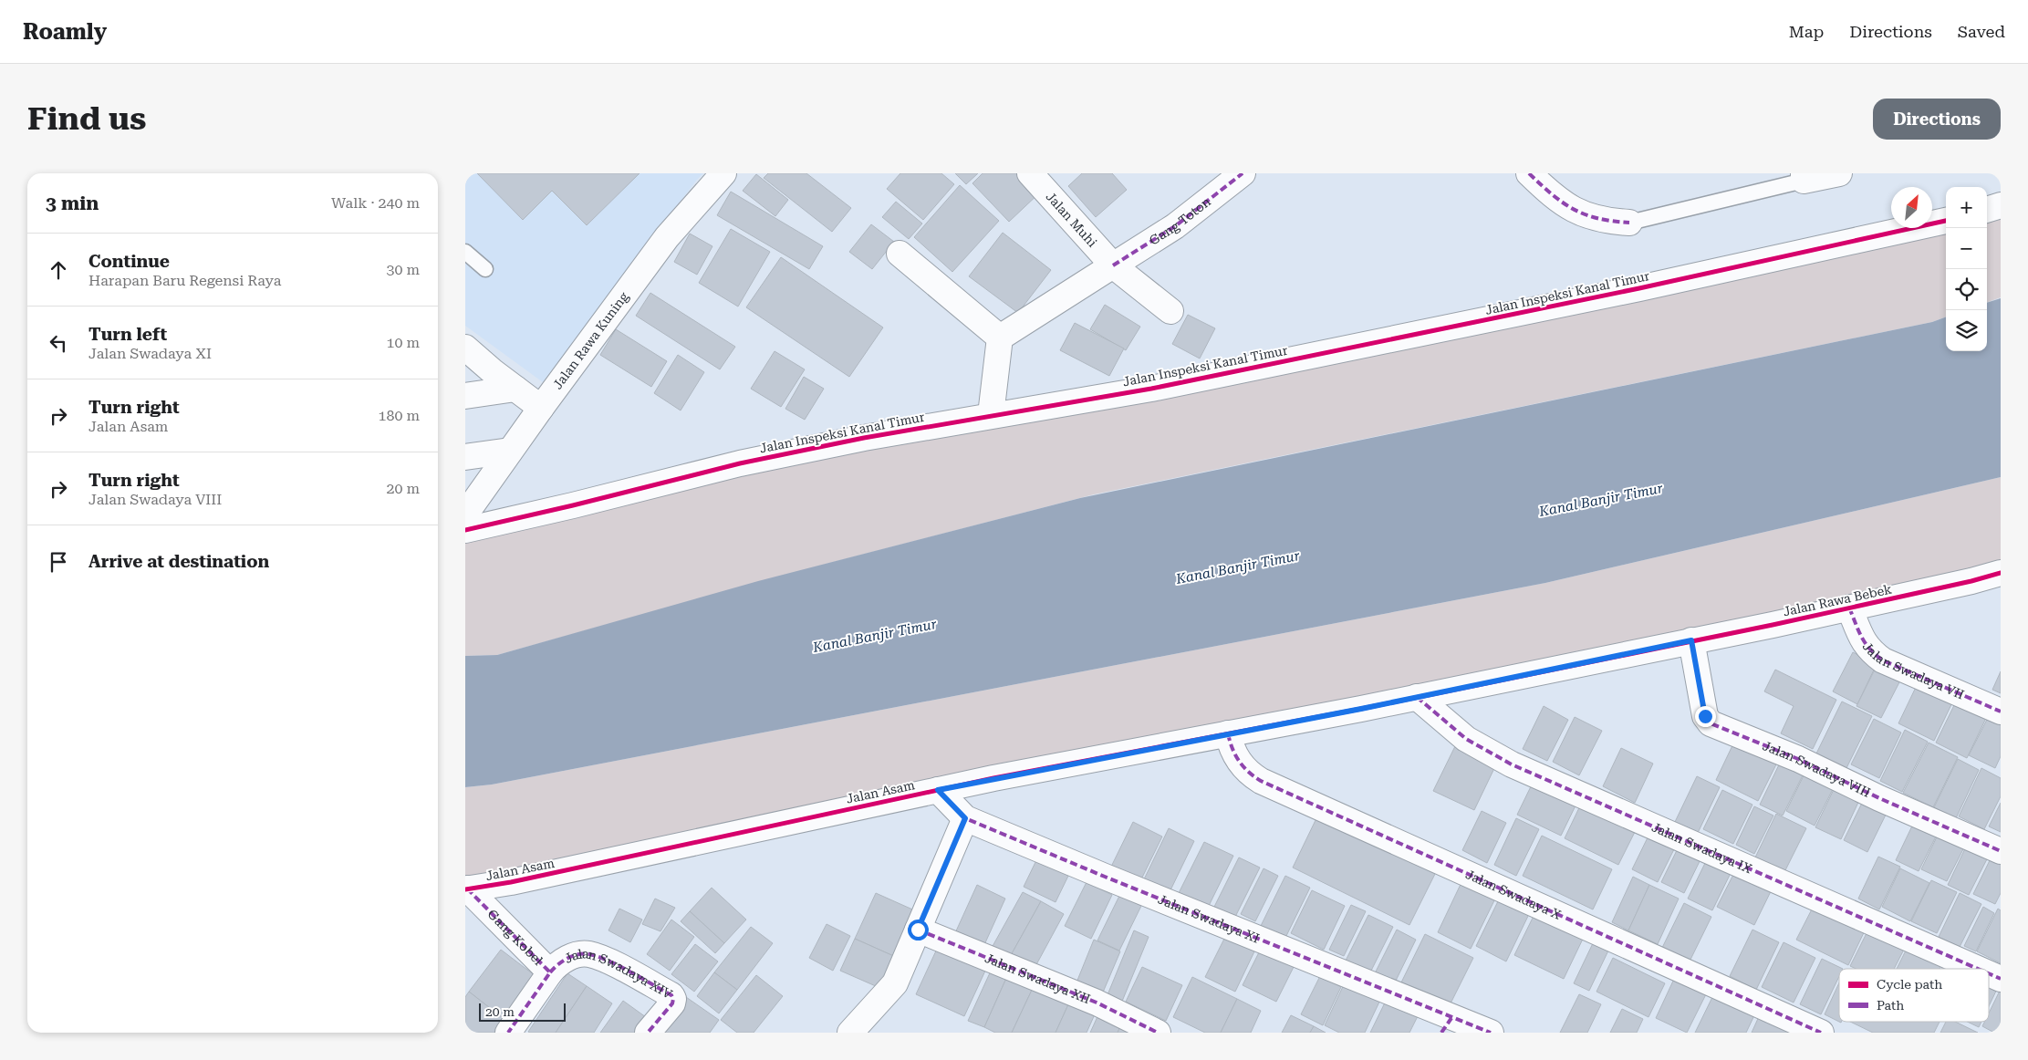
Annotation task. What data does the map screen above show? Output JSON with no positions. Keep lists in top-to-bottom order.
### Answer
{
  "streets": {
    "street": [
      "Jalan Muhi",
      "Gang Toton",
      "Jalan Inspeksi Kanal Timur",
      "Jalan Rawa Kuning",
      "Jalan Rawa Bebek",
      "Jalan Swadaya VII",
      "Jalan Swadaya VIII",
      "Jalan Asam",
      "Jalan Swadaya IX",
      "Jalan Swadaya X",
      "Jalan Swadaya XI",
      "Gang Kobel",
      "Jalan Swadaya XII",
      "Jalan Swadaya XIV"
    ]
  },
  "crossings": [
    ["Jalan Muhi", "Gang Toton"],
    ["Jalan Rawa Bebek", "Jalan Swadaya VII"],
    ["Jalan Rawa Bebek", "Jalan Swadaya VIII"],
    ["Jalan Rawa Bebek", "Jalan Asam"],
    ["Jalan Swadaya VIII", "Jalan Asam"],
    ["Jalan Asam", "Jalan Swadaya IX"],
    ["Jalan Asam", "Jalan Swadaya X"],
    ["Jalan Asam", "Jalan Swadaya XI"],
    ["Jalan Asam", "Gang Kobel"],
    ["Gang Kobel", "Jalan Swadaya XIV"]
  ],
  "water": ["Kanal Banjir Timur"],
  "legend": ["Cycle path", "Path"],
  "scale_bar": "20 m",
  "north": "top right",
  "page": {
    "header": "Roamly",
    "nav": ["Map", "Directions", "Saved"],
    "buttons": "Directions",
    "title": "Find us",
    "heading": ["3 min", "Walk · 240 m"],
    "map_buttons": ["+", "−"],
    "list": [
      ["Continue", "Harapan Baru Regensi Raya", "30 m"],
      ["Turn left", "Jalan Swadaya XI", "10 m"],
      ["Turn right", "Jalan Asam", "180 m"],
      ["Turn right", "Jalan Swadaya VIII", "20 m"],
      "Arrive at destination"
    ],
    "scale": "20 m"
  }
}
